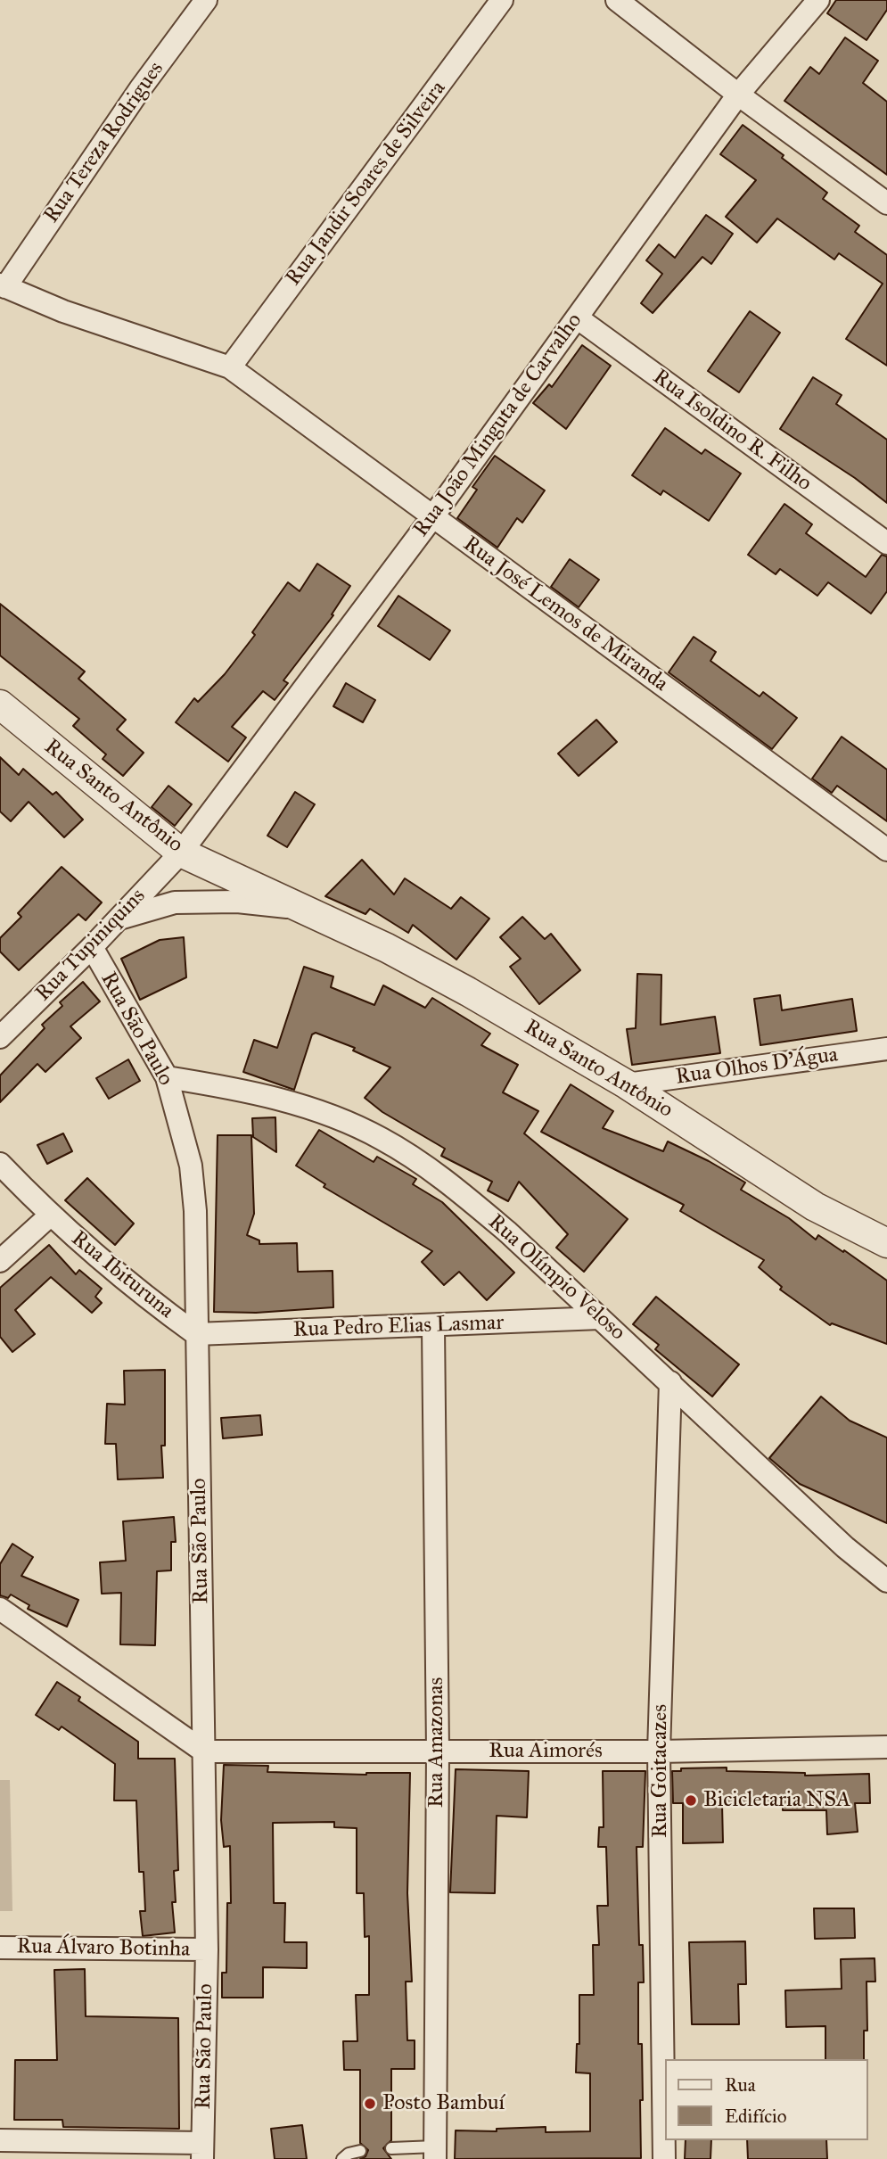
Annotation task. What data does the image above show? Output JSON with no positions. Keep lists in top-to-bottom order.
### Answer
{
  "streets": {
    "street": [
      "Rua Tereza Rodrigues",
      "Rua Jandir Soares de Silveira",
      "Rua João Minguta de Carvalho",
      "Rua Isoldino R. Filho",
      "Rua José Lemos de Miranda",
      "Rua Santo Antônio",
      "Rua Tupiniquins",
      "Rua São Paulo",
      "Rua Olhos D'Água",
      "Rua Ibituruna",
      "Rua Olímpio Veloso",
      "Rua Pedro Elias Lasmar",
      "Rua Amazonas",
      "Rua Aimorés",
      "Rua Goitacazes",
      "Rua Álvaro Botinha"
    ]
  },
  "crossings": [
    ["Rua Tereza Rodrigues", "Rua José Lemos de Miranda"],
    ["Rua Jandir Soares de Silveira", "Rua José Lemos de Miranda"],
    ["Rua João Minguta de Carvalho", "Rua Isoldino R. Filho"],
    ["Rua João Minguta de Carvalho", "Rua José Lemos de Miranda"],
    ["Rua João Minguta de Carvalho", "Rua Santo Antônio"],
    ["Rua João Minguta de Carvalho", "Rua Tupiniquins"],
    ["Rua Santo Antônio", "Rua Tupiniquins"],
    ["Rua Santo Antônio", "Rua Olhos D'Água"],
    ["Rua Tupiniquins", "Rua São Paulo"],
    ["Rua São Paulo", "Rua Ibituruna"],
    ["Rua São Paulo", "Rua Olímpio Veloso"],
    ["Rua São Paulo", "Rua Pedro Elias Lasmar"],
    ["Rua São Paulo", "Rua Aimorés"],
    ["Rua São Paulo", "Rua Álvaro Botinha"],
    ["Rua Ibituruna", "Rua Pedro Elias Lasmar"],
    ["Rua Olímpio Veloso", "Rua Pedro Elias Lasmar"],
    ["Rua Olímpio Veloso", "Rua Goitacazes"],
    ["Rua Pedro Elias Lasmar", "Rua Amazonas"],
    ["Rua Amazonas", "Rua Aimorés"],
    ["Rua Aimorés", "Rua Goitacazes"]
  ],
  "places": ["Bicicletaria NSA", "Posto Bambuí"],
  "legend": ["Rua", "Edifício"]
}
